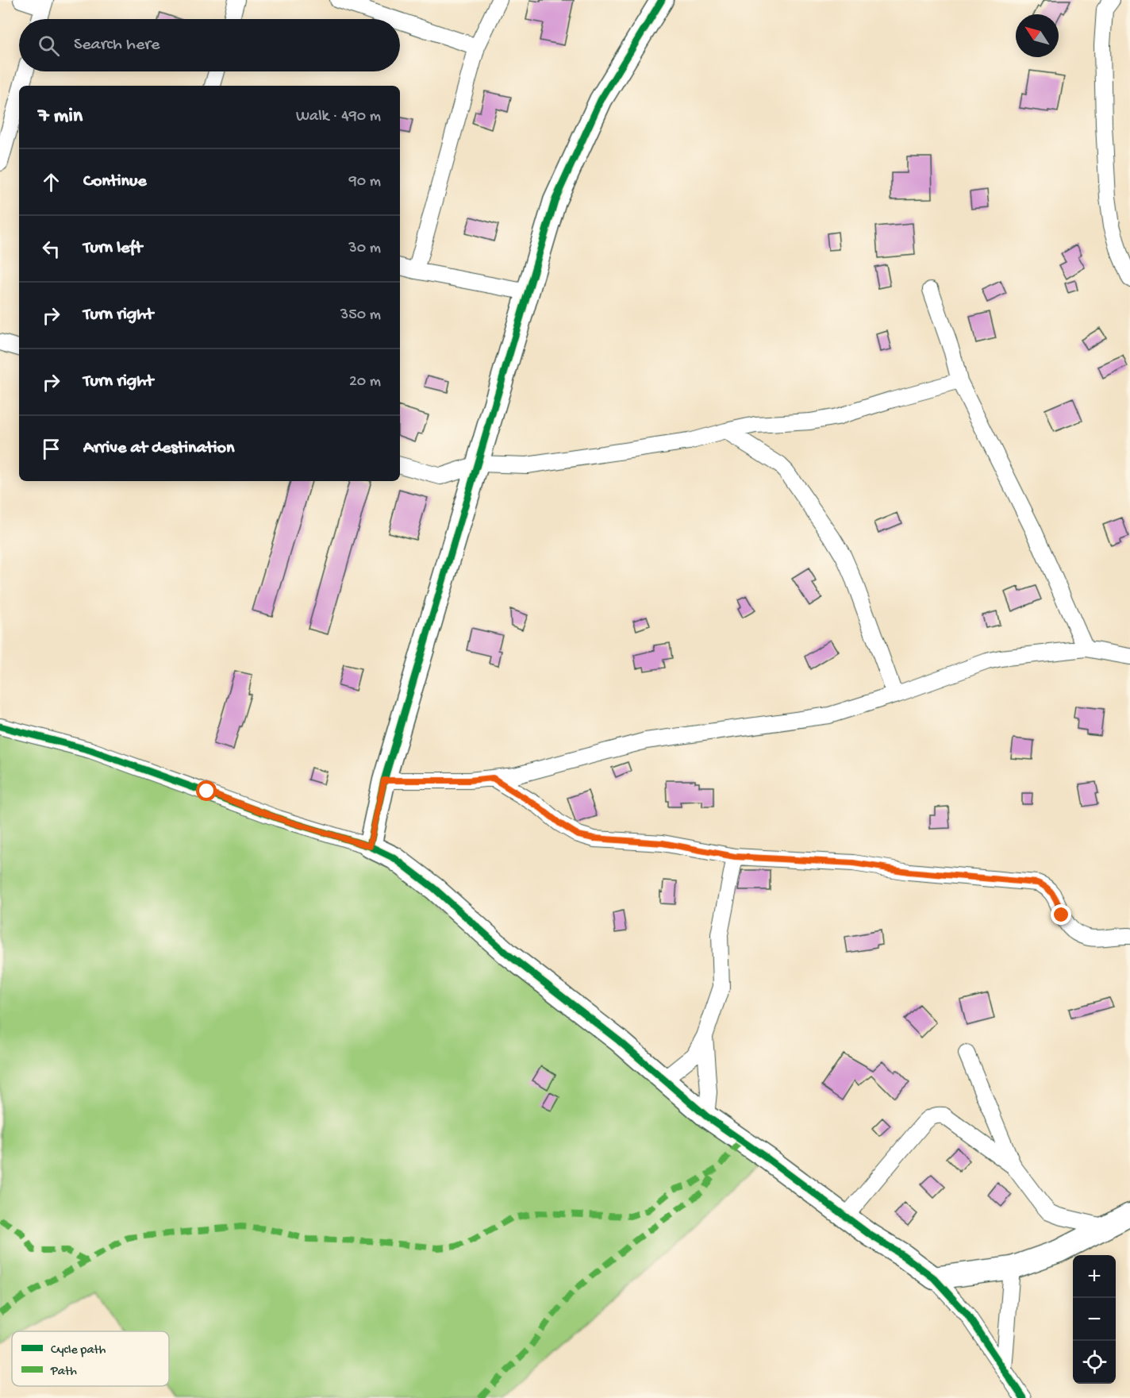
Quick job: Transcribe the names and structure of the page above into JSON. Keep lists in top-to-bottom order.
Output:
{
  "legend": ["Cycle path", "Path"],
  "north": "top left",
  "page": {
    "search": "Search here",
    "heading": ["7 min", "Walk · 490 m"],
    "list": [
      ["Continue", "90 m"],
      ["Turn left", "30 m"],
      ["Turn right", "350 m"],
      ["Turn right", "20 m"],
      "Arrive at destination"
    ],
    "map_buttons": ["+", "−"]
  }
}
